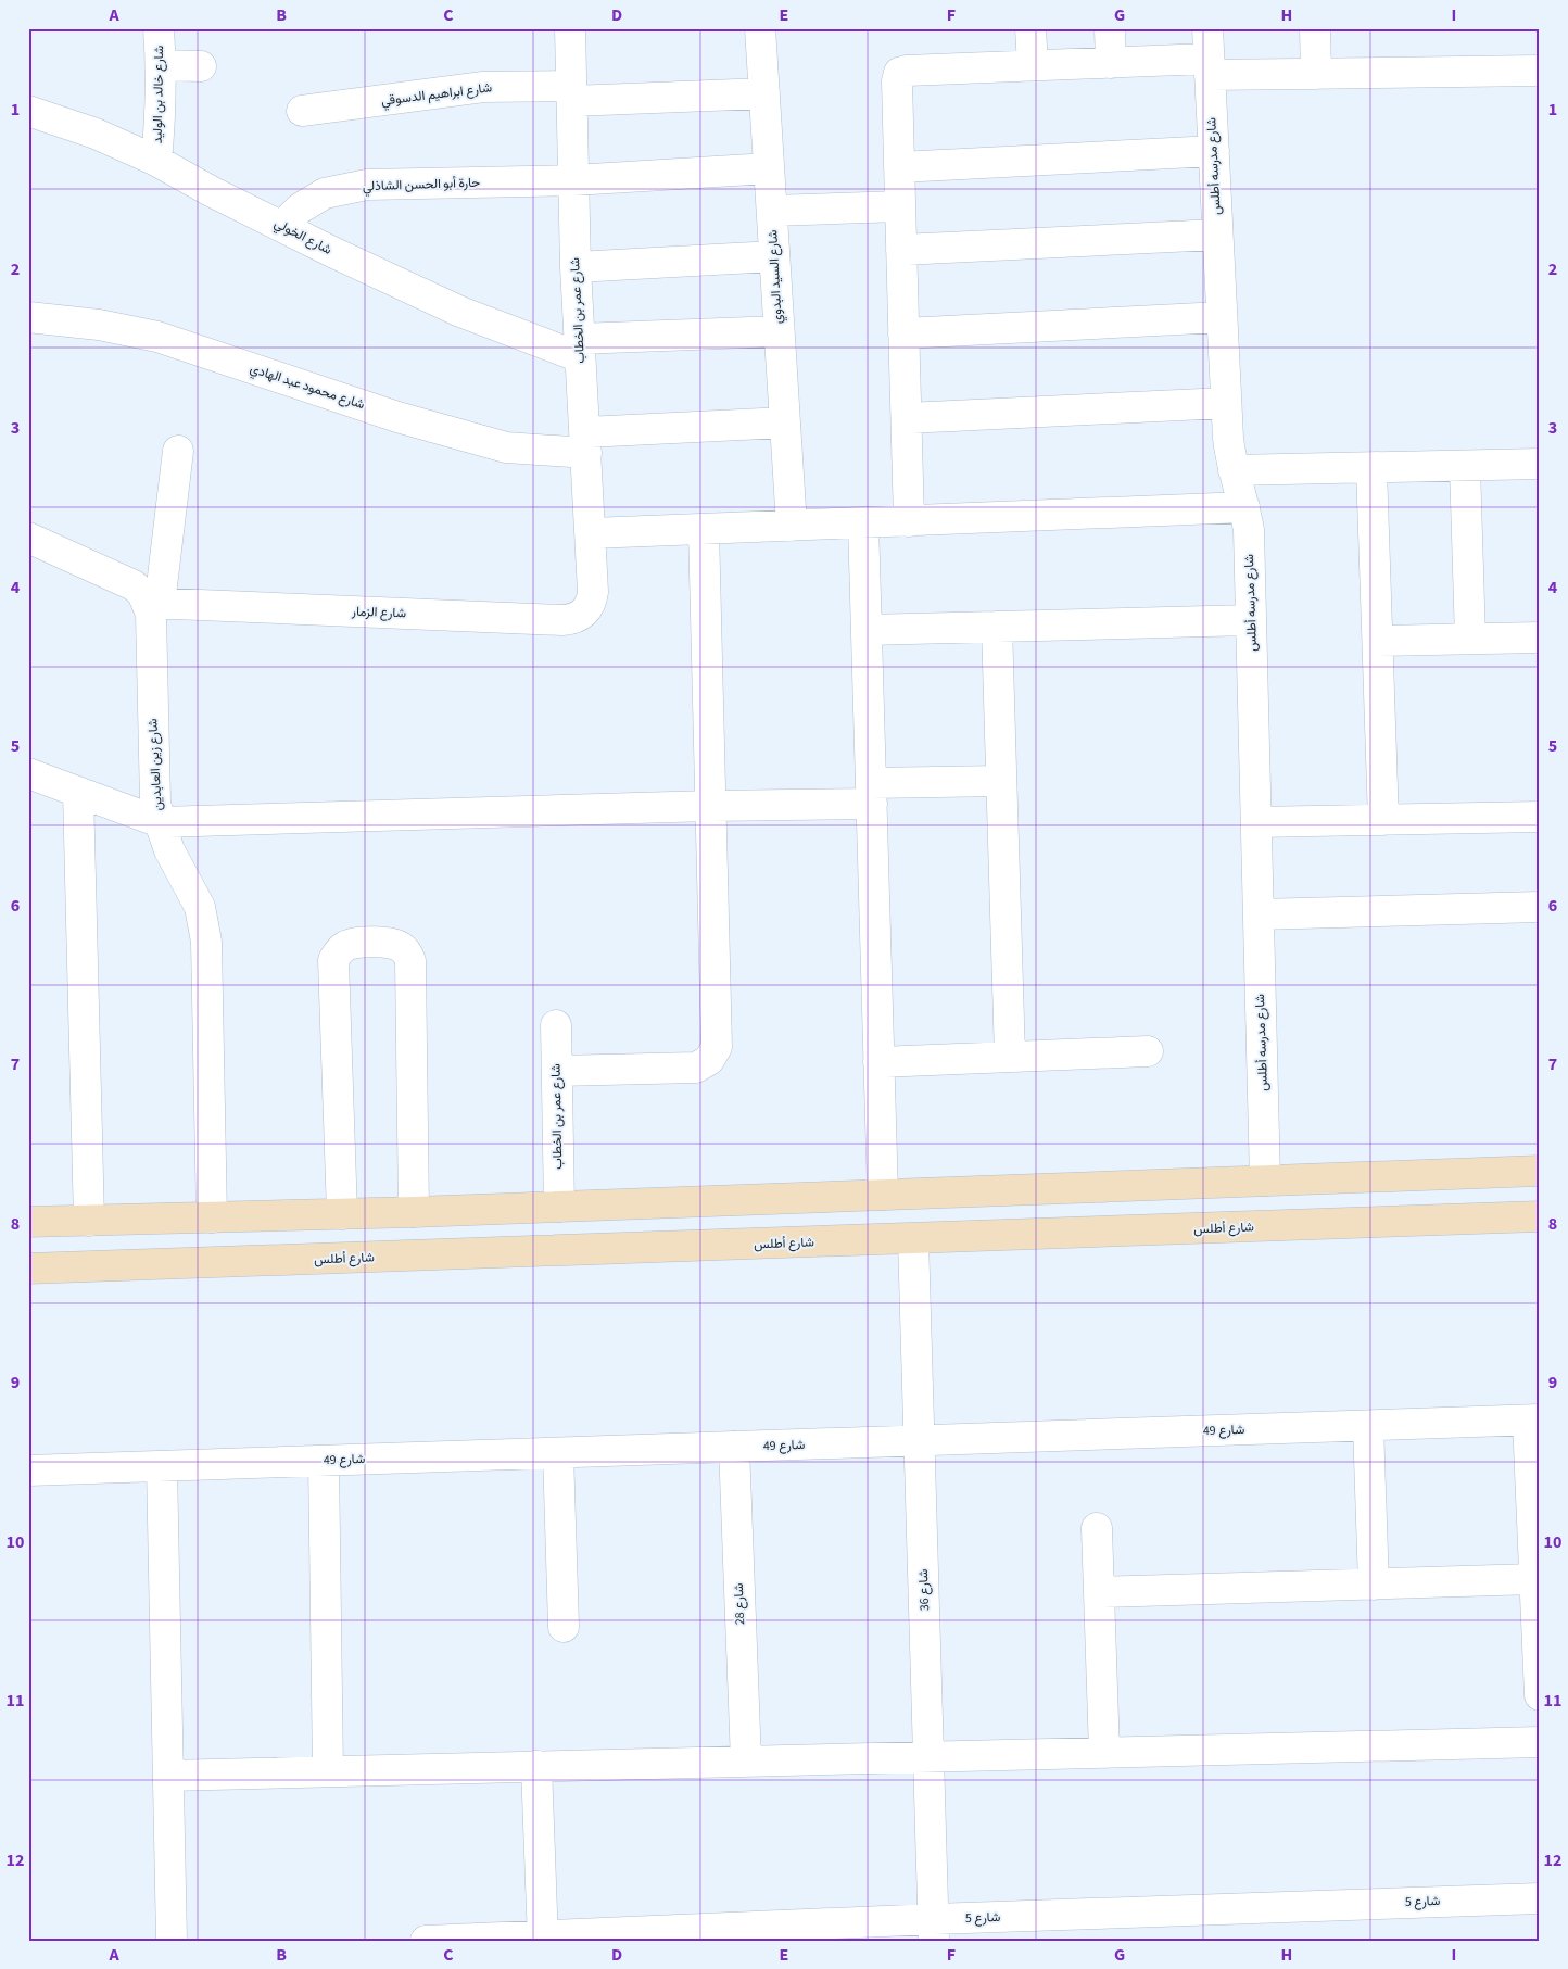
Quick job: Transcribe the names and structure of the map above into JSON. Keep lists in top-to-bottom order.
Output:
{
  "streets": {
    "street": [
      "شارع خالد بن الوليد",
      "شارع ابراهيم الدسوقي",
      "شارع مدرسه أطلس",
      "حارة أبو الحسن الشاذلي",
      "شارع الخولي",
      "شارع السيد البدوي",
      "شارع عمر بن الخطاب",
      "شارع محمود عبد الهادي",
      "شارع الزمار",
      "شارع زين العابدين",
      "شارع أطلس",
      "شارع 49",
      "شارع 36",
      "شارع 28",
      "شارع 5"
    ]
  },
  "crossings": [
    ["شارع خالد بن الوليد", "شارع الخولي"],
    ["شارع ابراهيم الدسوقي", "شارع السيد البدوي"],
    ["شارع ابراهيم الدسوقي", "شارع عمر بن الخطاب"],
    ["حارة أبو الحسن الشاذلي", "شارع الخولي"],
    ["حارة أبو الحسن الشاذلي", "شارع السيد البدوي"],
    ["حارة أبو الحسن الشاذلي", "شارع عمر بن الخطاب"],
    ["شارع الخولي", "شارع عمر بن الخطاب"],
    ["شارع السيد البدوي", "شارع محمود عبد الهادي"],
    ["شارع عمر بن الخطاب", "شارع محمود عبد الهادي"],
    ["شارع عمر بن الخطاب", "شارع الزمار"],
    ["شارع الزمار", "شارع زين العابدين"],
    ["شارع أطلس", "شارع 36"],
    ["شارع 49", "شارع 36"],
    ["شارع 49", "شارع 28"],
    ["شارع 36", "شارع 5"]
  ],
  "grid": {
    "columns": [
      "A",
      "B",
      "C",
      "D",
      "E",
      "F",
      "G",
      "H",
      "I"
    ],
    "rows": [
      "1",
      "2",
      "3",
      "4",
      "5",
      "6",
      "7",
      "8",
      "9",
      "10",
      "11",
      "12"
    ]
  }
}
